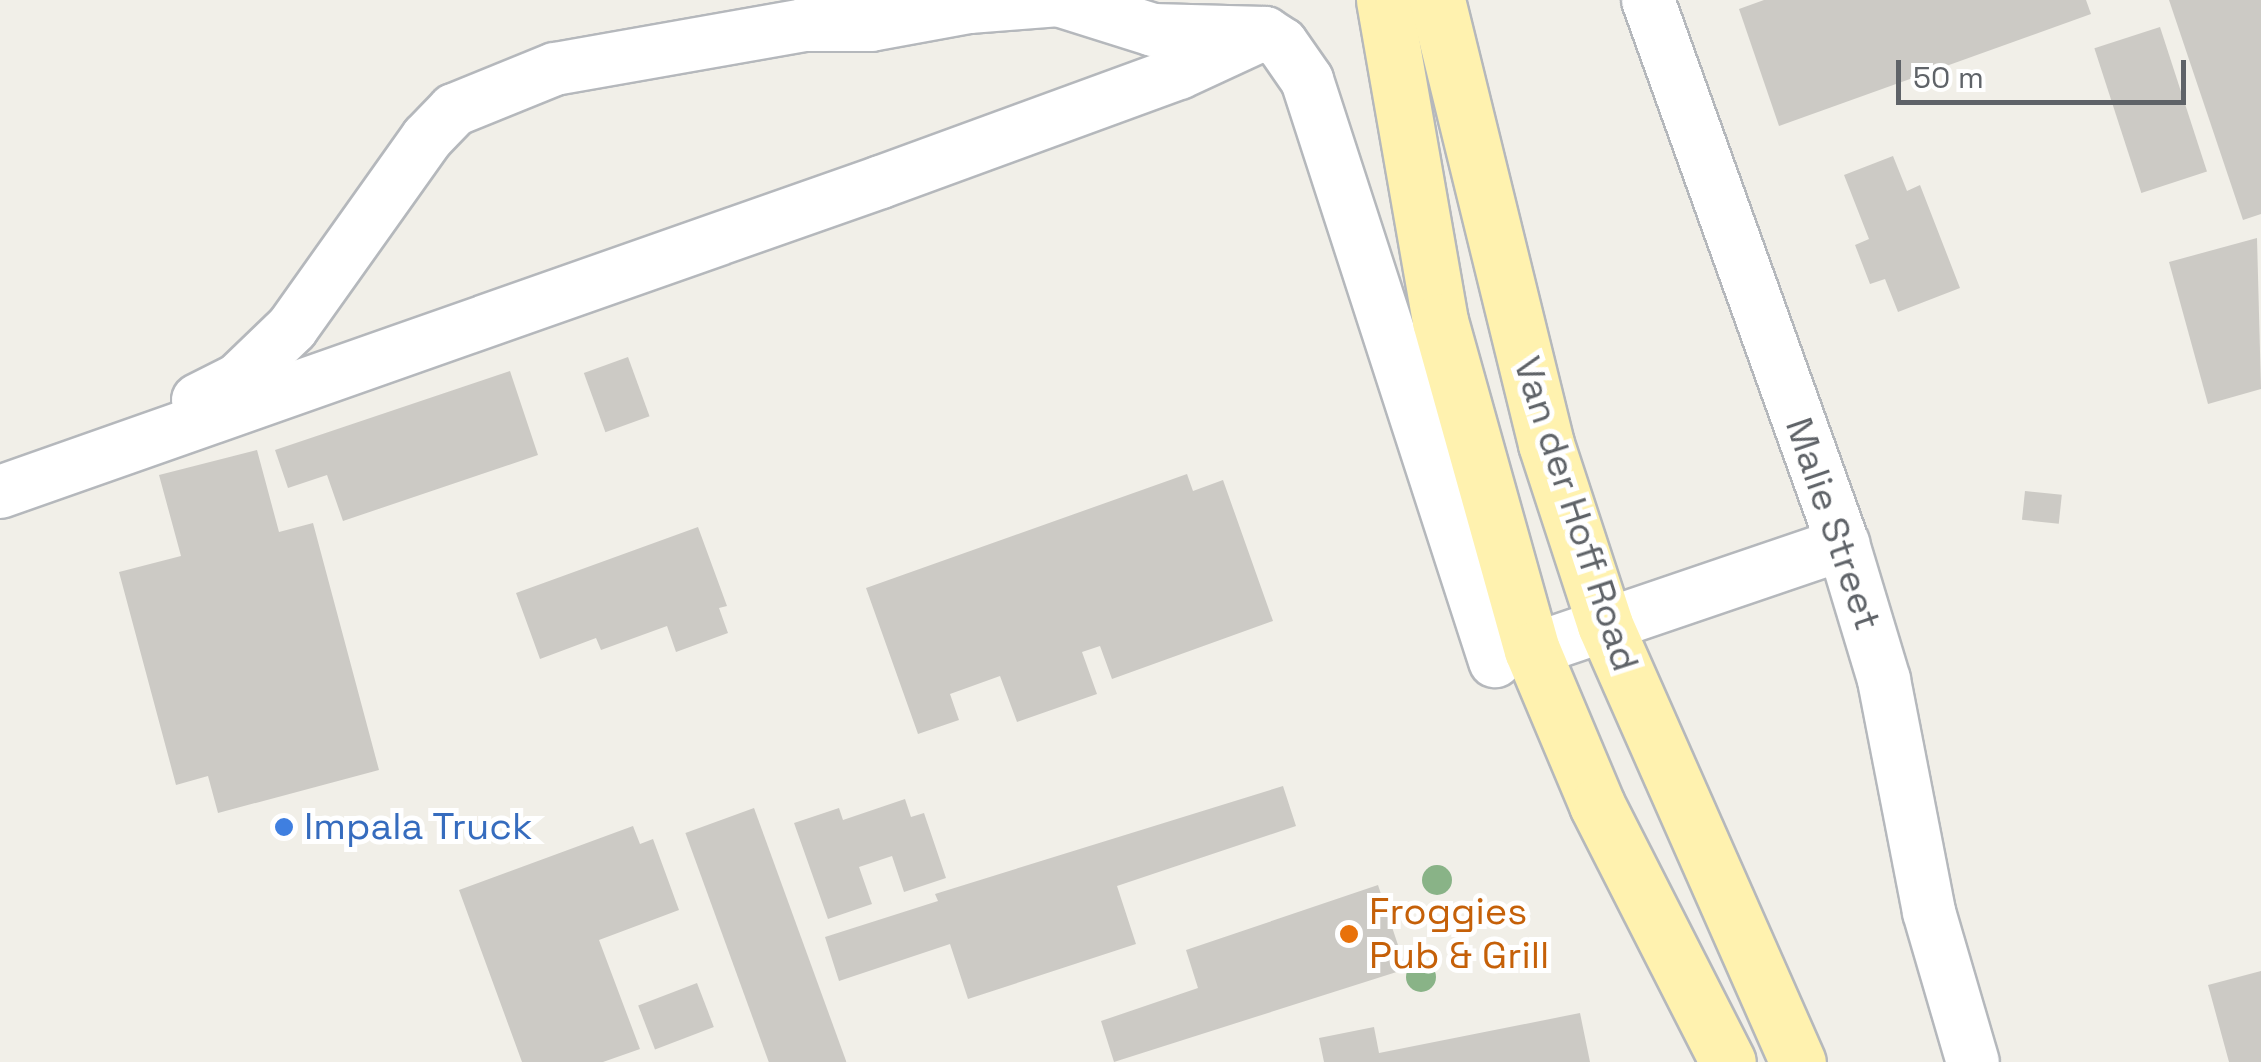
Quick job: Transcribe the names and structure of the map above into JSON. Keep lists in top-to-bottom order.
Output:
{
  "streets": {
    "main road": ["Van der Hoff Road"],
    "street": ["Malie Street"]
  },
  "places": ["Impala Truck", "Froggies Pub & Grill"],
  "scale_bar": "50 m"
}
